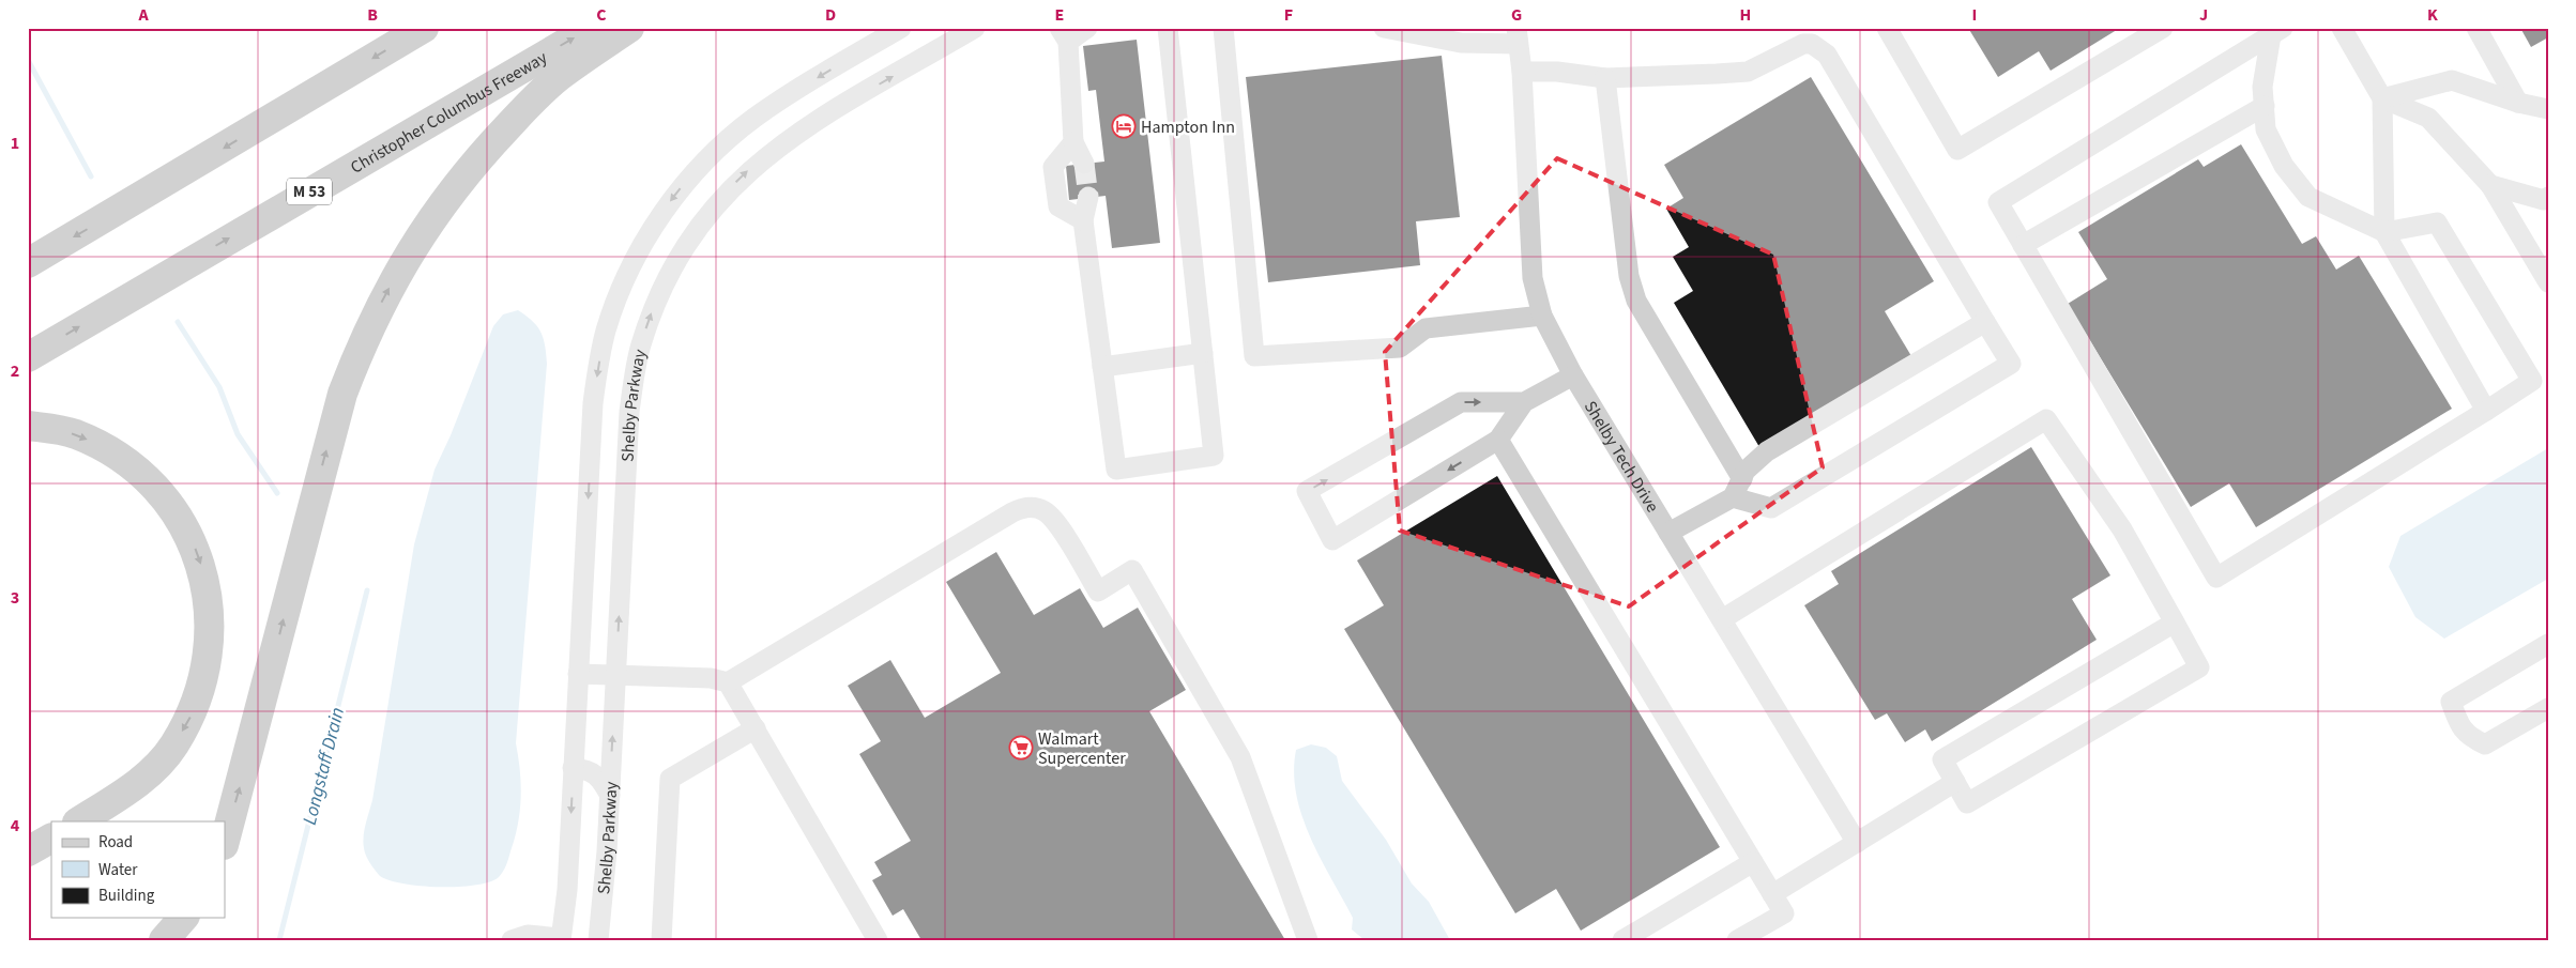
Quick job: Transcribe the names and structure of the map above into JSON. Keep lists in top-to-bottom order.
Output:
{
  "streets": {
    "highway": ["Christopher Columbus Freeway", "M 53"],
    "street": ["Shelby Parkway", "Shelby Tech Drive"]
  },
  "water": ["Longstaff Drain"],
  "places": {
    "hotel": ["Hampton Inn"],
    "supermarket": ["Walmart Supercenter"]
  },
  "legend": ["Road", "Water", "Building"],
  "grid": {
    "columns": [
      "A",
      "B",
      "C",
      "D",
      "E",
      "F",
      "G",
      "H",
      "I",
      "J",
      "K"
    ],
    "rows": [
      "1",
      "2",
      "3",
      "4"
    ]
  }
}
